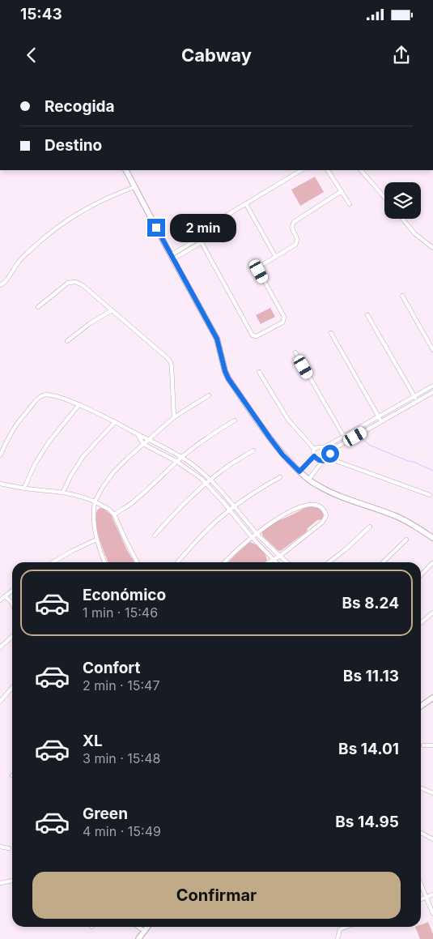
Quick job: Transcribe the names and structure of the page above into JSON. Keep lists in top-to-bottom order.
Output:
{
  "page": {
    "status": "15:43",
    "header": "Cabway",
    "banner": ["Recogida", "Destino"],
    "bubble": "2 min",
    "list": [
      {
        "name": "Económico",
        "note": "1 min · 15:46",
        "value": "Bs 8.24"
      },
      {
        "name": "Confort",
        "note": "2 min · 15:47",
        "value": "Bs 11.13"
      },
      {
        "name": "XL",
        "note": "3 min · 15:48",
        "value": "Bs 14.01"
      },
      {
        "name": "Green",
        "note": "4 min · 15:49",
        "value": "Bs 14.95"
      }
    ],
    "buttons": "Confirmar"
  }
}
